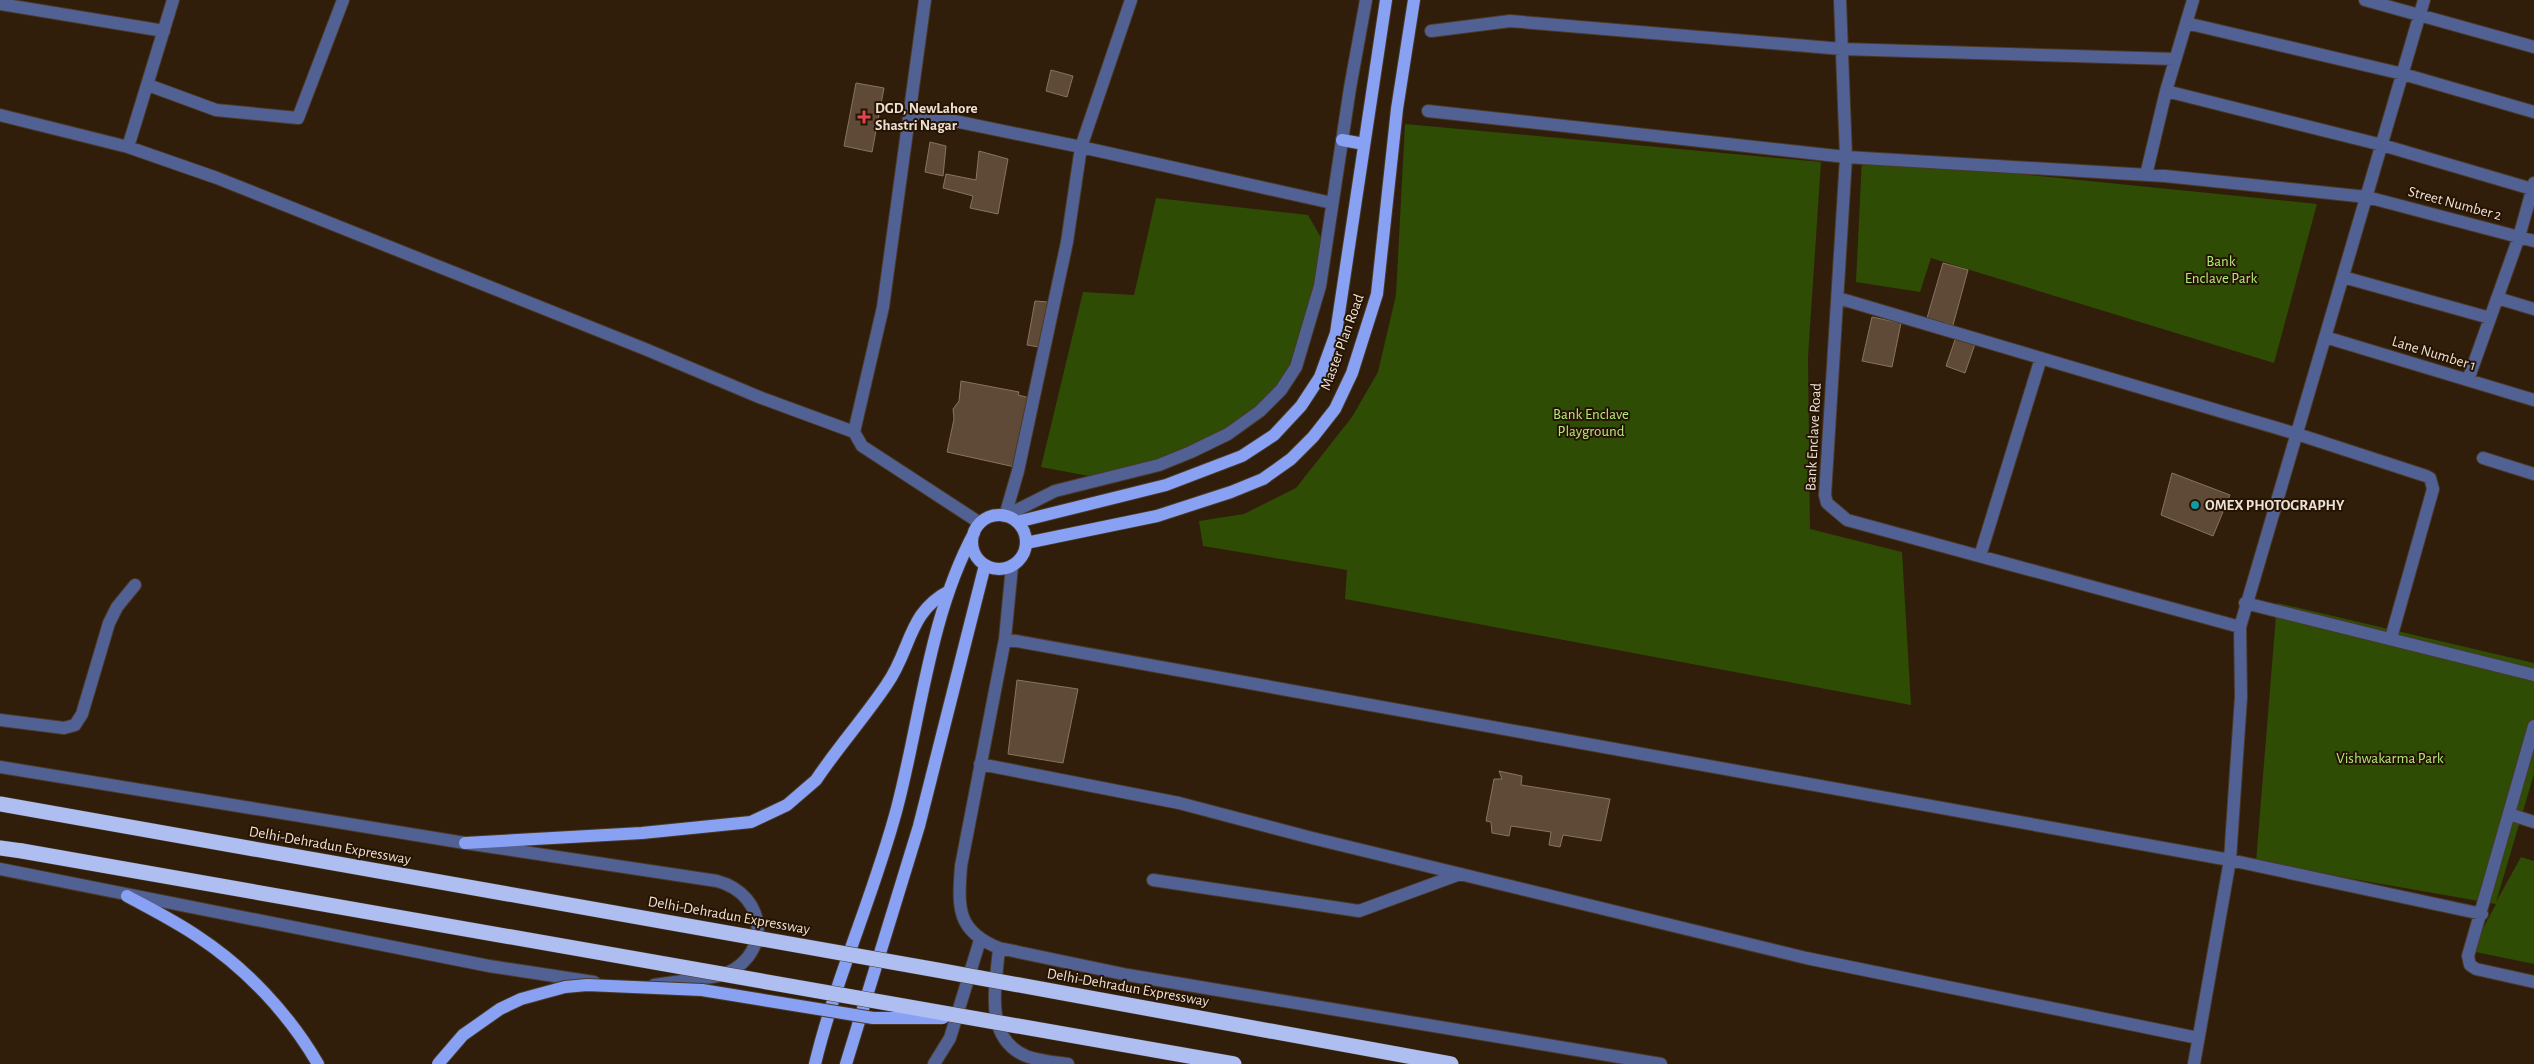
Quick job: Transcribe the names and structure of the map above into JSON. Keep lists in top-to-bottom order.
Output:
{
  "streets": {
    "highway": ["Delhi-Dehradun Expressway"],
    "main road": ["Master Plan Road"],
    "street": ["Street Number 2", "Lane Number 1", "Bank Enclave Road"]
  },
  "crossings": [
    ["Street Number 2", "Bank Enclave Road"]
  ],
  "parks": ["Bank Enclave Park", "Bank Enclave Playground", "Vishwakarma Park"],
  "places": {
    "health": ["DGD, NewLahore Shastri Nagar"],
    "other": ["OMEX PHOTOGRAPHY"]
  }
}
